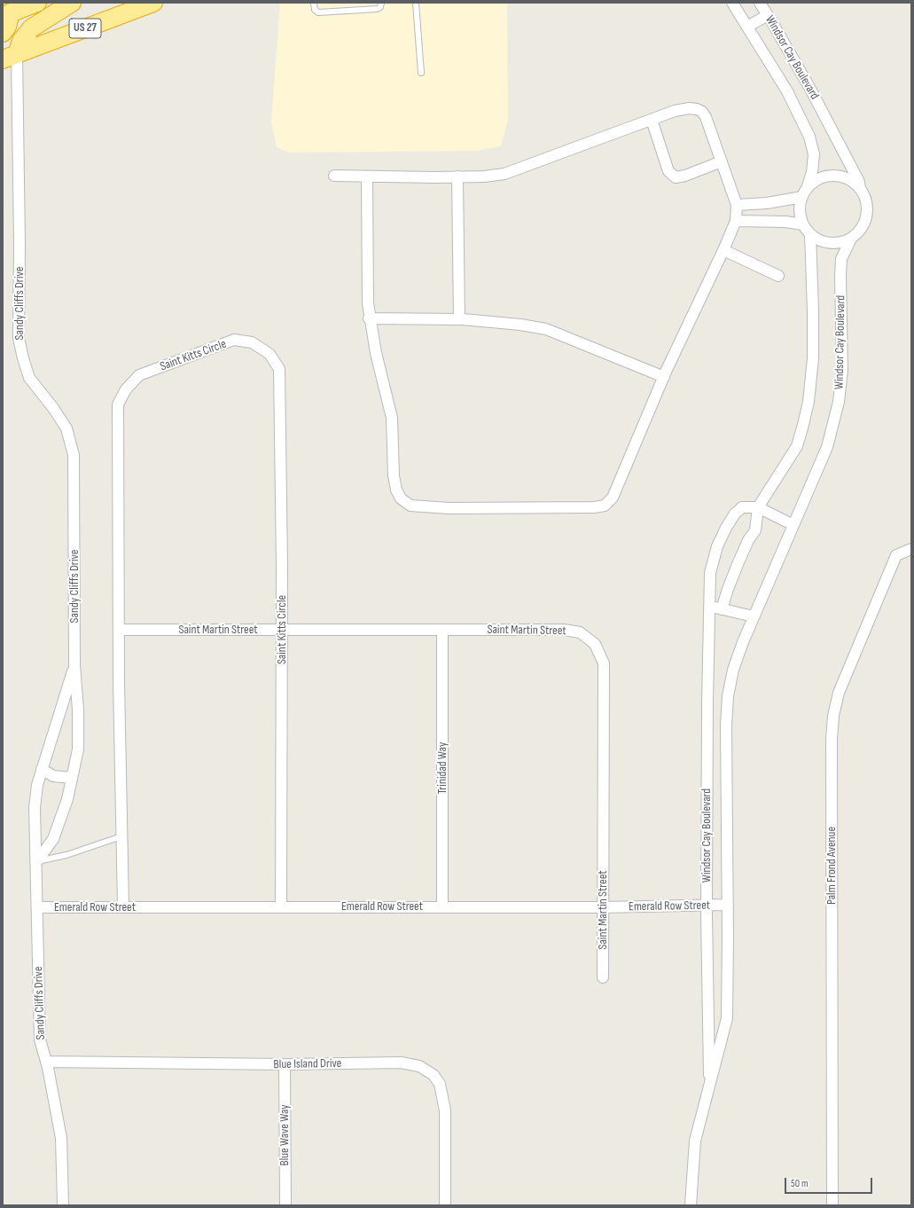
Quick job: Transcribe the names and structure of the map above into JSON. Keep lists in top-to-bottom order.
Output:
{
  "streets": {
    "highway": ["US 27"],
    "street": [
      "Windsor Cay Boulevard",
      "Sandy Cliffs Drive",
      "Saint Kitts Circle",
      "Saint Martin Street",
      "Trinidad Way",
      "Palm Frond Avenue",
      "Emerald Row Street",
      "Blue Island Drive",
      "Blue Wave Way"
    ]
  },
  "crossings": [
    ["US 27", "Sandy Cliffs Drive"],
    ["Windsor Cay Boulevard", "Emerald Row Street"],
    ["Sandy Cliffs Drive", "Emerald Row Street"],
    ["Sandy Cliffs Drive", "Blue Island Drive"],
    ["Saint Kitts Circle", "Saint Martin Street"],
    ["Saint Kitts Circle", "Emerald Row Street"],
    ["Saint Martin Street", "Trinidad Way"],
    ["Saint Martin Street", "Emerald Row Street"],
    ["Trinidad Way", "Emerald Row Street"],
    ["Blue Island Drive", "Blue Wave Way"]
  ],
  "scale_bar": "50 m"
}
